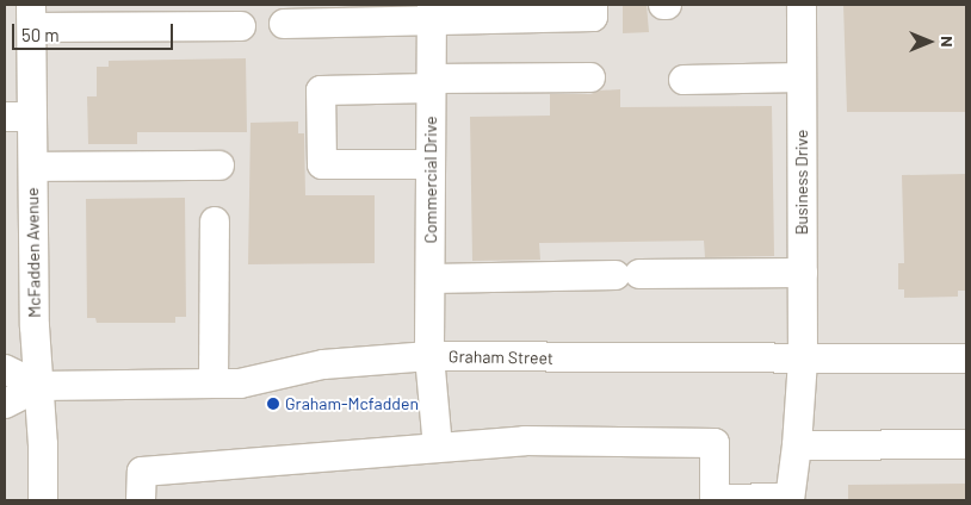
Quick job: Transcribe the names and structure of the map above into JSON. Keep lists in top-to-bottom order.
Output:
{
  "streets": {
    "street": [
      "Commercial Drive",
      "Business Drive",
      "McFadden Avenue",
      "Graham Street"
    ]
  },
  "crossings": [
    ["Commercial Drive", "Graham Street"],
    ["Business Drive", "Graham Street"],
    ["McFadden Avenue", "Graham Street"]
  ],
  "places": ["Graham-Mcfadden"],
  "scale_bar": "50 m",
  "north": "right"
}
